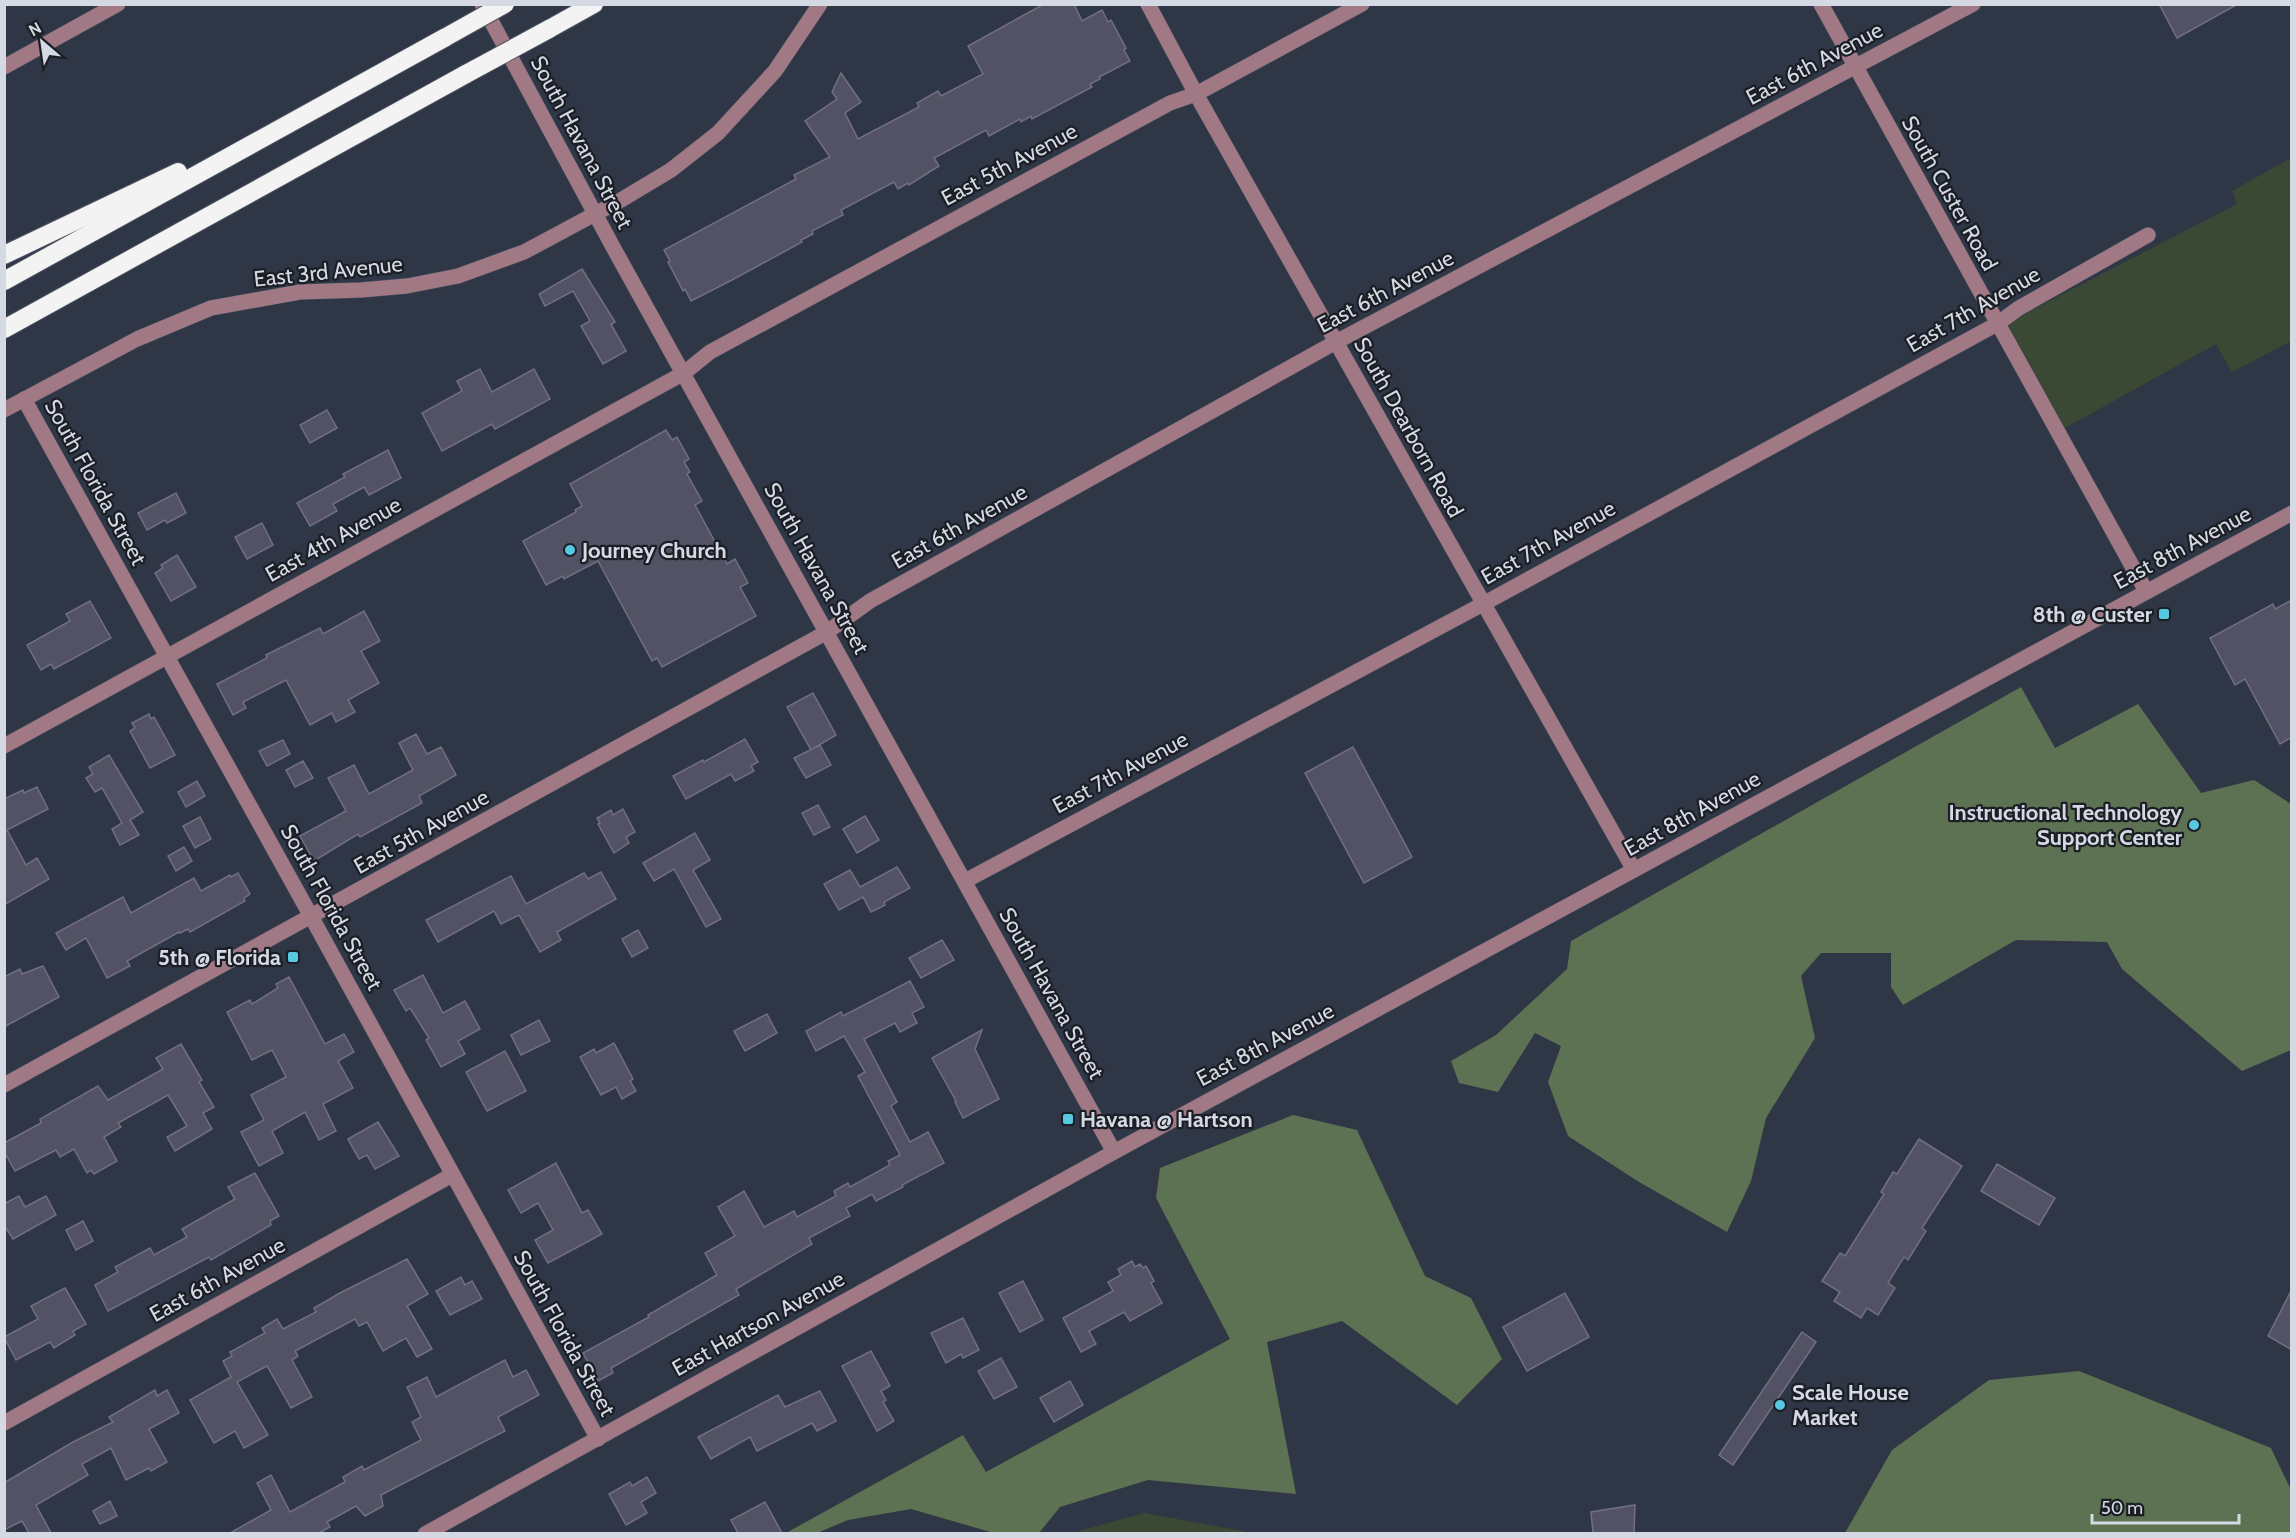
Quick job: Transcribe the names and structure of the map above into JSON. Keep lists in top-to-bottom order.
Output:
{
  "streets": {
    "street": [
      "East 6th Avenue",
      "South Havana Street",
      "East 5th Avenue",
      "South Custer Road",
      "East 3rd Avenue",
      "East 7th Avenue",
      "South Dearborn Road",
      "South Florida Street",
      "East 4th Avenue",
      "East 8th Avenue",
      "East Hartson Avenue"
    ]
  },
  "crossings": [
    ["East 6th Avenue", "South Havana Street"],
    ["East 6th Avenue", "East 5th Avenue"],
    ["East 6th Avenue", "South Custer Road"],
    ["East 6th Avenue", "South Dearborn Road"],
    ["East 6th Avenue", "South Florida Street"],
    ["South Havana Street", "East 5th Avenue"],
    ["South Havana Street", "East 3rd Avenue"],
    ["South Havana Street", "East 7th Avenue"],
    ["South Havana Street", "East 4th Avenue"],
    ["South Havana Street", "East 8th Avenue"],
    ["South Havana Street", "East Hartson Avenue"],
    ["East 5th Avenue", "South Dearborn Road"],
    ["East 5th Avenue", "South Florida Street"],
    ["East 5th Avenue", "East 4th Avenue"],
    ["South Custer Road", "East 7th Avenue"],
    ["South Custer Road", "East 8th Avenue"],
    ["East 3rd Avenue", "South Florida Street"],
    ["East 7th Avenue", "South Dearborn Road"],
    ["South Dearborn Road", "East 8th Avenue"],
    ["South Florida Street", "East 4th Avenue"],
    ["South Florida Street", "East Hartson Avenue"],
    ["East 8th Avenue", "East Hartson Avenue"]
  ],
  "places": {
    "other": ["Journey Church", "Instructional Technology Support Center", "Scale House Market"],
    "transit": ["8th @ Custer", "5th @ Florida", "Havana @ Hartson"]
  },
  "scale_bar": "50 m",
  "north": "top left"
}
